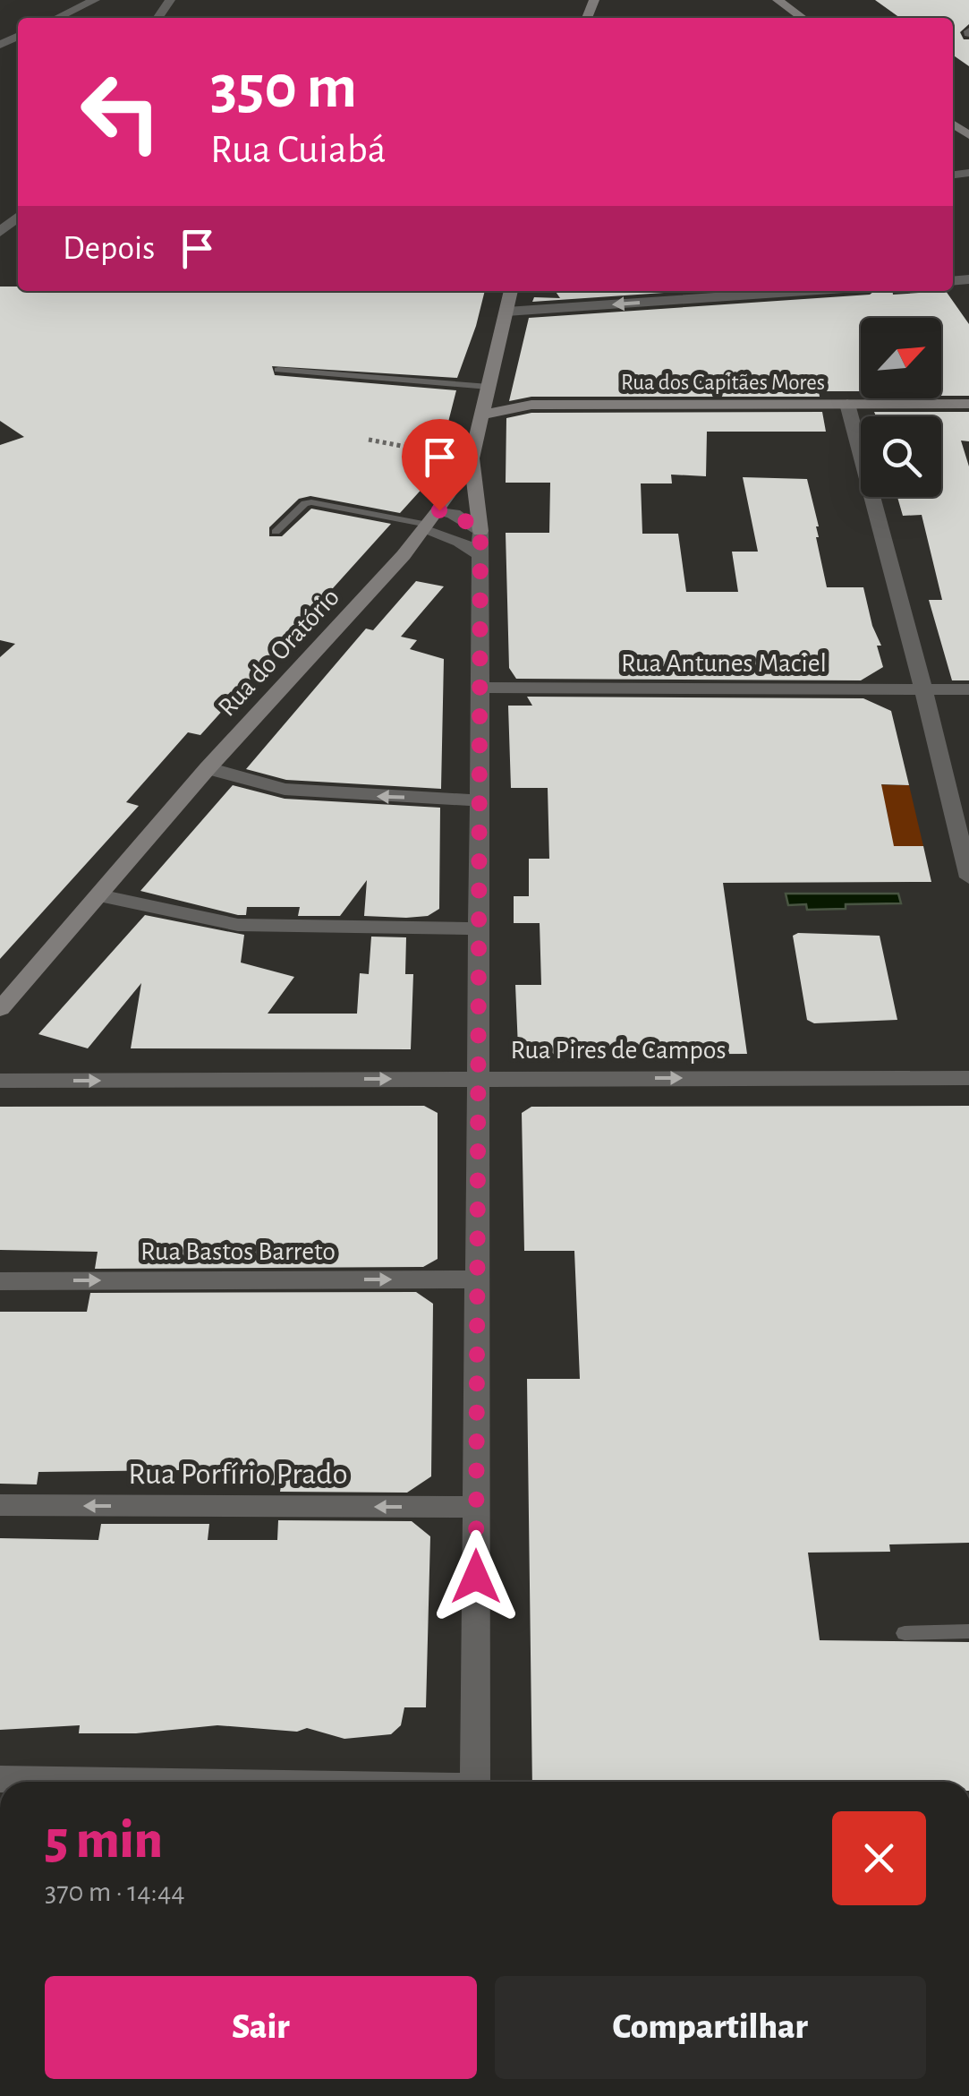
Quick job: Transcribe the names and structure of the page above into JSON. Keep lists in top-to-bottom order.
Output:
{
  "streets": {
    "street": [
      "Rua dos Capitães Mores",
      "Rua do Oratório",
      "Rua Antunes Maciel",
      "Rua Pires de Campos",
      "Rua Bastos Barreto",
      "Rua Porfírio Prado"
    ]
  },
  "crossings": [
    ["Rua dos Capitães Mores", "Rua do Oratório"]
  ],
  "one_way": ["Rua Bastos Barreto", "Rua Porfírio Prado"],
  "north": "top right",
  "page": {
    "turn": ["350 m", "Rua Cuiabá"],
    "then": "Depois",
    "heading": ["5 min", "370 m · 14:44"],
    "buttons": ["Sair", "Compartilhar"]
  }
}
